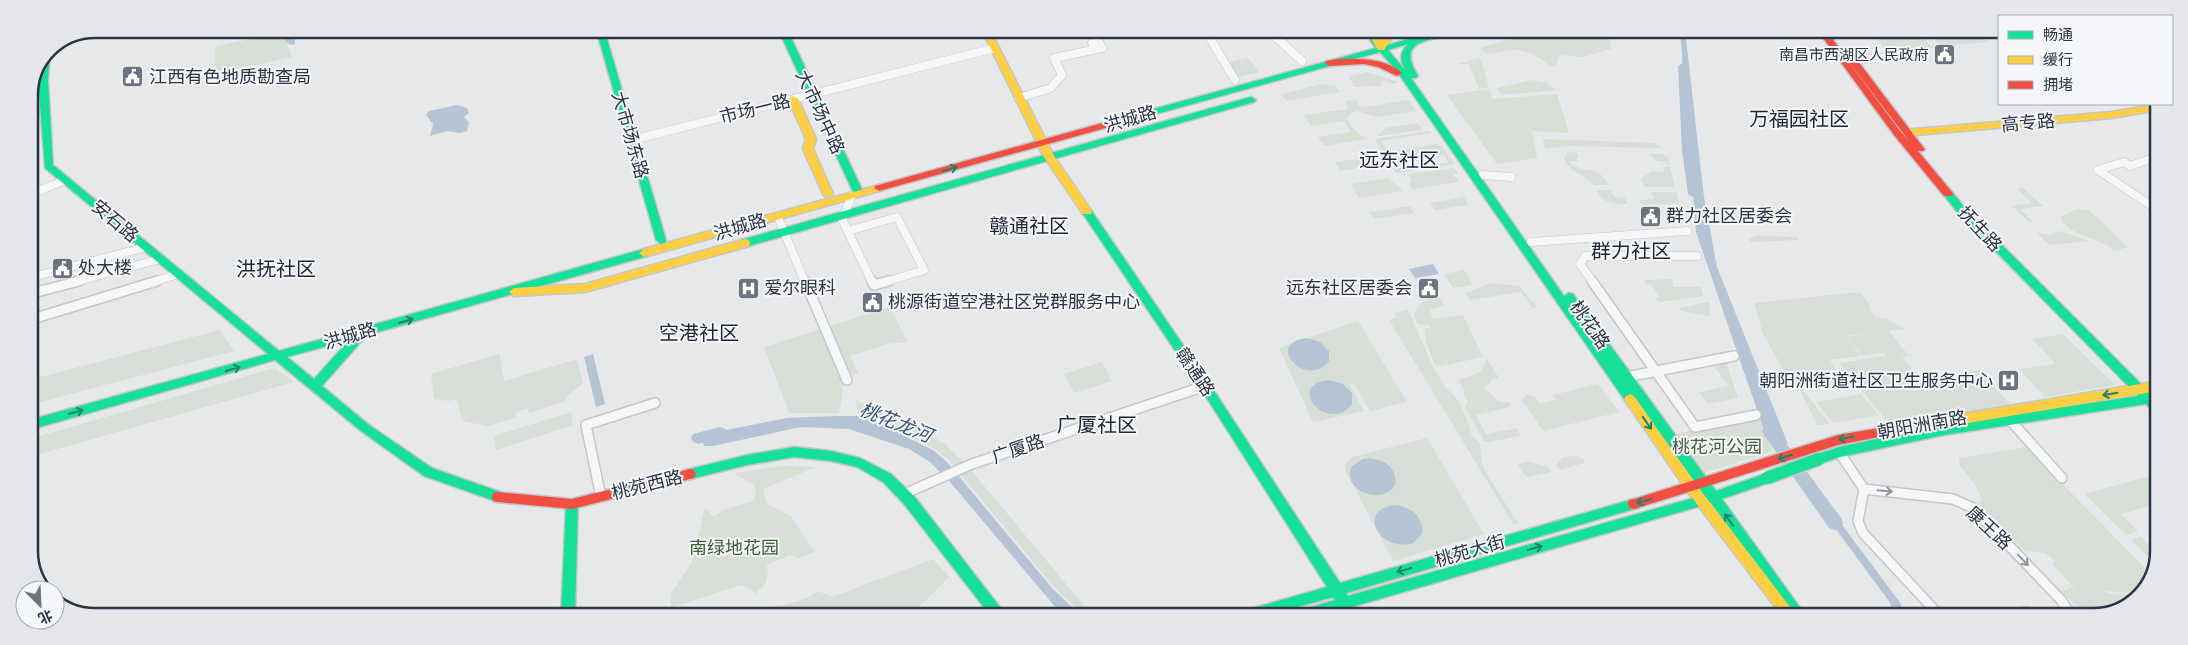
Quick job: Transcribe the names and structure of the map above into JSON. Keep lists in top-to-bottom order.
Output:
{
  "streets": {
    "main road": [
      "大市场中路",
      "洪城路",
      "高专路",
      "大市场东路",
      "安石路",
      "抚生路",
      "桃花路",
      "赣通路",
      "朝阳洲南路",
      "桃苑西路",
      "桃苑大街"
    ],
    "street": ["市场一路", "广厦路", "康王路"]
  },
  "crossings": [
    ["市场一路", "大市场中路"],
    ["市场一路", "大市场东路"],
    ["市场一路", "赣通路"],
    ["大市场中路", "洪城路"],
    ["洪城路", "大市场东路"],
    ["洪城路", "安石路"],
    ["洪城路", "桃花路"],
    ["洪城路", "赣通路"],
    ["洪城路", "桃苑西路"],
    ["高专路", "抚生路"],
    ["安石路", "桃苑西路"],
    ["抚生路", "朝阳洲南路"],
    ["桃花路", "朝阳洲南路"],
    ["桃花路", "桃苑大街"],
    ["赣通路", "广厦路"],
    ["赣通路", "桃苑大街"],
    ["朝阳洲南路", "桃苑大街"],
    ["广厦路", "桃苑西路"]
  ],
  "one_way": ["康王路"],
  "districts": [
    "万福园社区",
    "远东社区",
    "赣通社区",
    "群力社区",
    "洪抚社区",
    "空港社区",
    "广厦社区"
  ],
  "water": ["桃花龙河"],
  "parks": ["桃花河公园", "南绿地花园"],
  "places": {
    "public building": [
      "南昌市西湖区人民政府",
      "江西有色地质勘查局",
      "群力社区居委会",
      "处大楼",
      "远东社区居委会",
      "桃源街道空港社区党群服务中心"
    ],
    "hospital": ["爱尔眼科", "朝阳洲街道社区卫生服务中心"]
  },
  "legend": ["畅通", "缓行", "拥堵"],
  "north": "bottom right"
}
